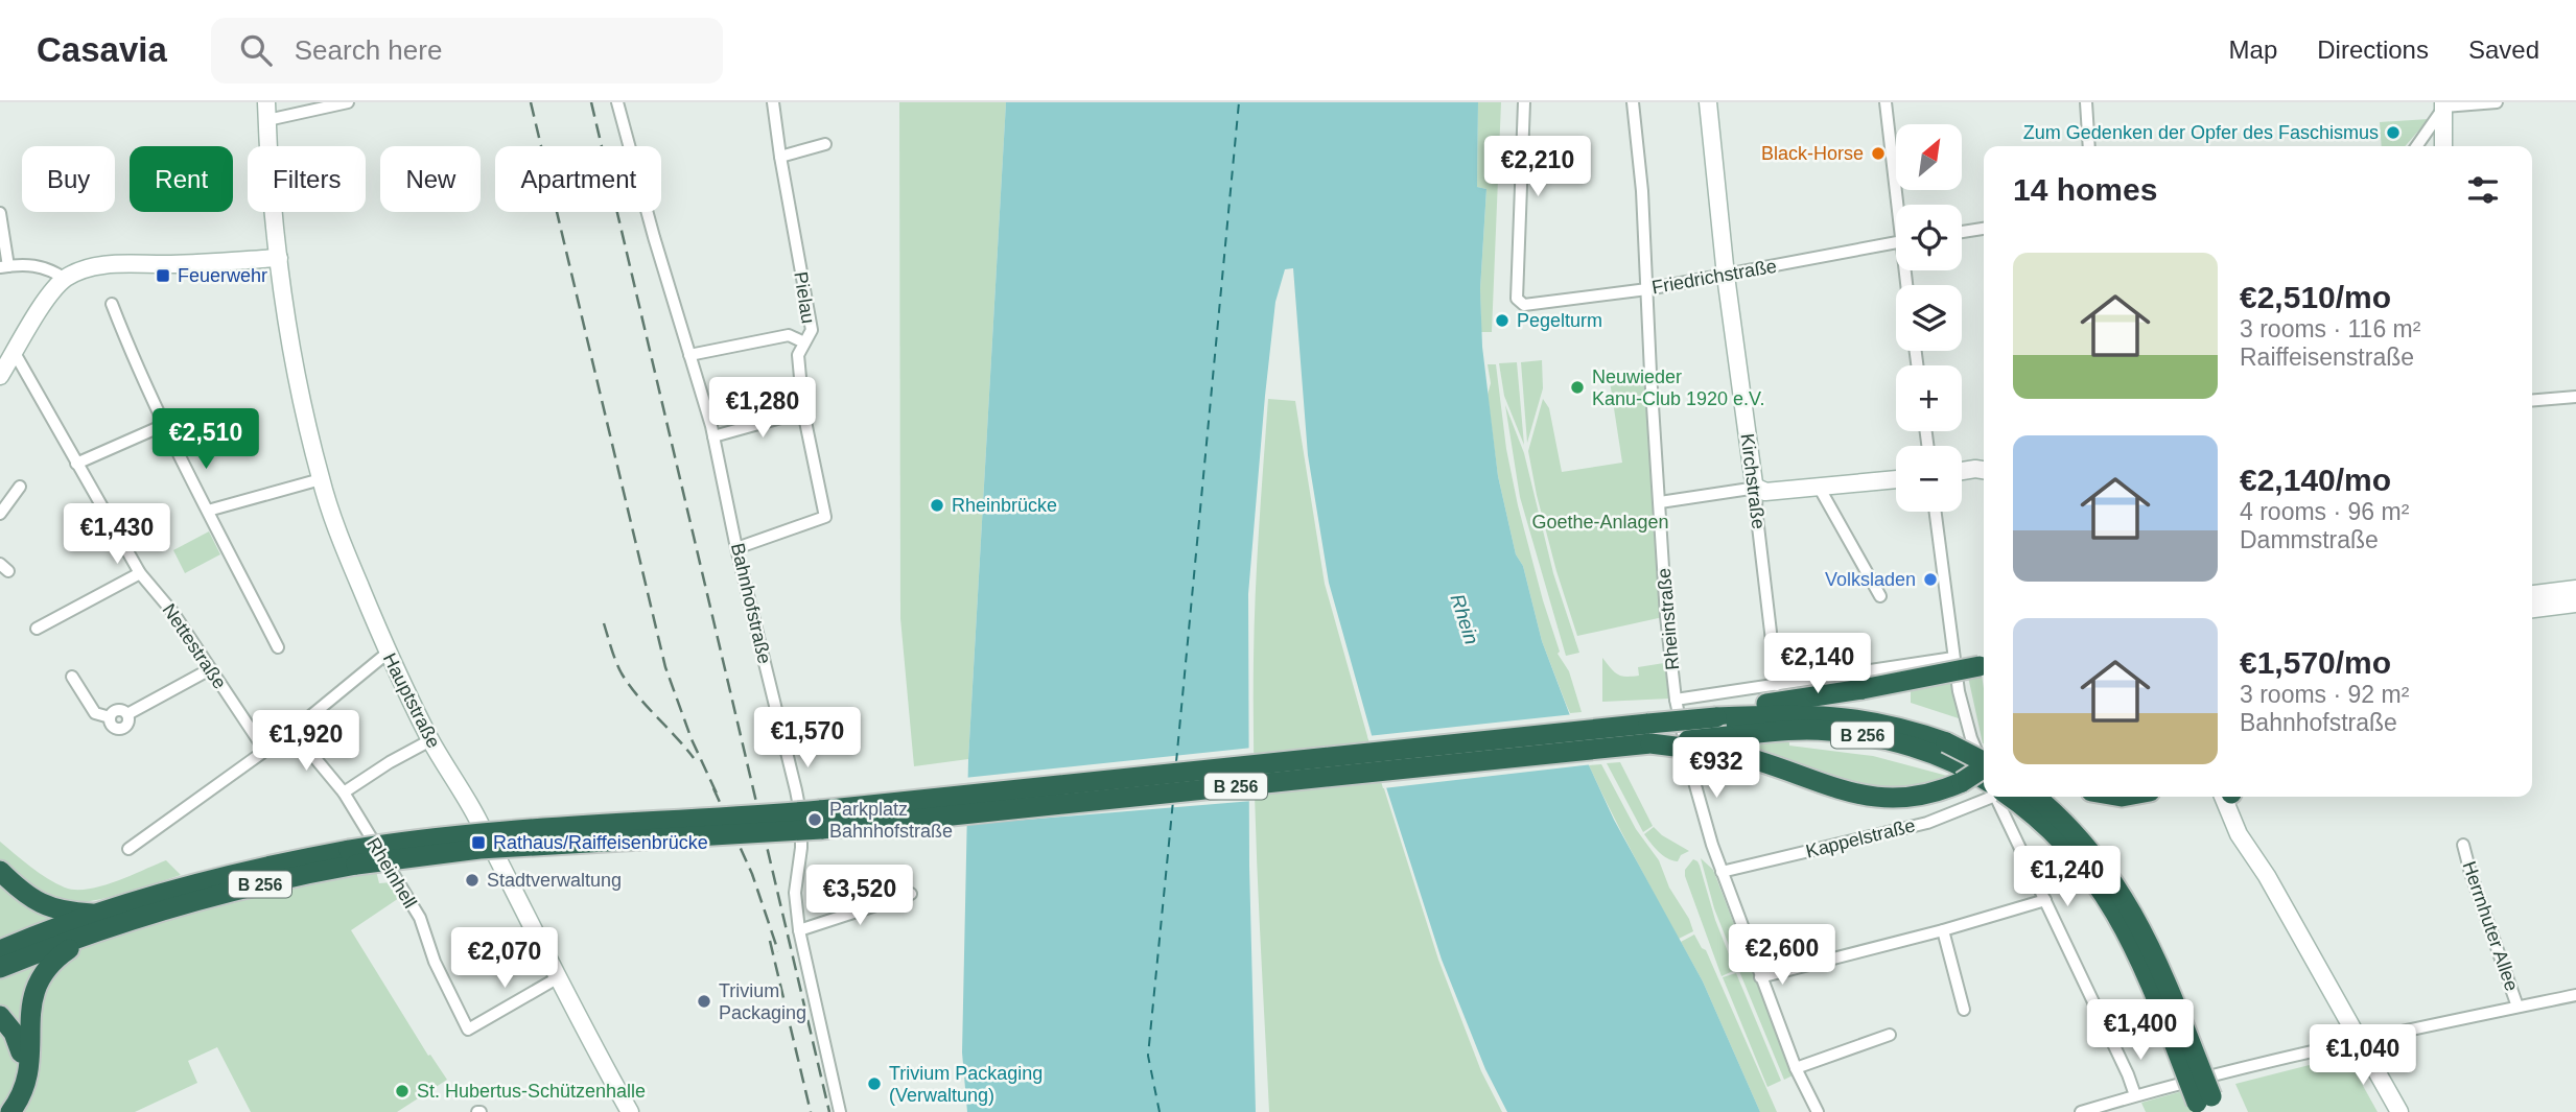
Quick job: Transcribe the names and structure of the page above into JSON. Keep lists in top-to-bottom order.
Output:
{
  "streets": {
    "highway": ["B 256"],
    "street": [
      "Friedrichstraße",
      "Pielau",
      "Kirchstraße",
      "Bahnhofstraße",
      "Rheinstraße",
      "Nettestraße",
      "Hauptstraße",
      "Kappelstraße",
      "Rheinhell",
      "Herrnhuter Allee"
    ]
  },
  "crossings": [
    ["Friedrichstraße", "Kirchstraße"],
    ["Friedrichstraße", "Rheinstraße"],
    ["Pielau", "Bahnhofstraße"],
    ["Rheinstraße", "Kappelstraße"],
    ["Hauptstraße", "Rheinhell"]
  ],
  "water": ["Rhein"],
  "parks": ["Goethe-Anlagen"],
  "places": {
    "other": [
      "Zum Gedenken der Opfer des Faschismus",
      "Black-Horse",
      "Pegelturm",
      "Neuwieder Kanu-Club 1920 e.V.",
      "Rheinbrücke",
      "Volksladen",
      "Parkplatz Bahnhofstraße",
      "Stadtverwaltung",
      "Trivium Packaging",
      "Trivium Packaging (Verwaltung)",
      "St. Hubertus-Schützenhalle"
    ],
    "transit": ["Feuerwehr", "Rathaus/Raiffeisenbrücke"]
  },
  "north": "top right",
  "page": {
    "header": "Casavia",
    "search": "Search here",
    "nav": ["Map", "Directions", "Saved"],
    "map_buttons": ["+", "−"],
    "price": [
      "€2,210",
      "€1,280",
      "€2,510",
      "€1,430",
      "€2,140",
      "€1,570",
      "€1,920",
      "€932",
      "€1,240",
      "€3,520",
      "€2,600",
      "€2,070",
      "€1,400",
      "€1,040"
    ],
    "chip": [
      "Buy",
      "Rent",
      "Filters",
      "New",
      "Apartment"
    ],
    "heading": "14 homes",
    "list": [
      {
        "name": "€2,510/mo",
        "note": "3 rooms · 116 m² · Raiffeisenstraße"
      },
      {
        "name": "€2,140/mo",
        "note": "4 rooms · 96 m² · Dammstraße"
      },
      {
        "name": "€1,570/mo",
        "note": "3 rooms · 92 m² · Bahnhofstraße"
      }
    ]
  }
}
